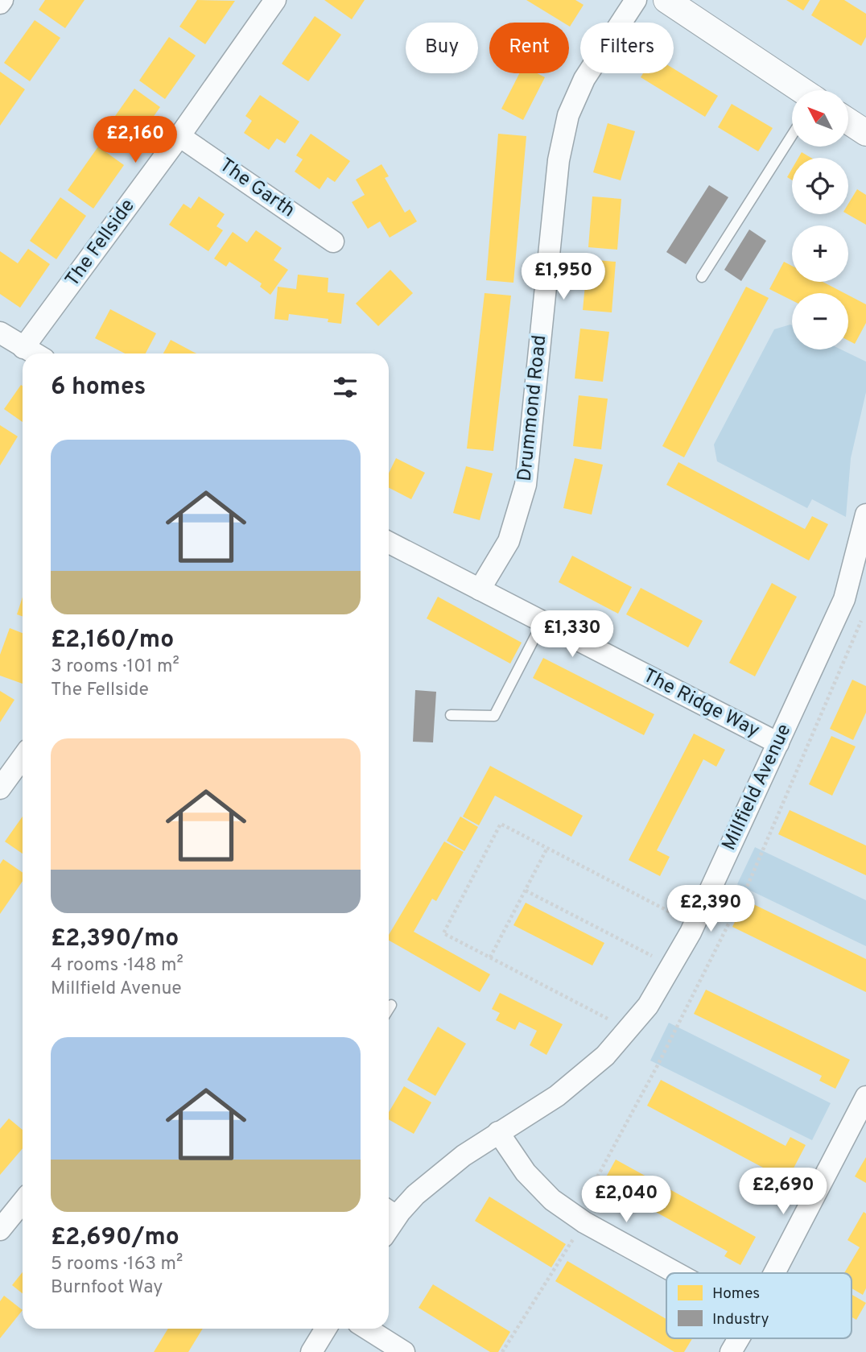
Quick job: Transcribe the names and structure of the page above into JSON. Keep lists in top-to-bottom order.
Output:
{
  "streets": {
    "street": [
      "The Garth",
      "The Fellside",
      "Drummond Road",
      "The Ridge Way",
      "Millfield Avenue"
    ]
  },
  "crossings": [
    ["The Garth", "The Fellside"],
    ["Drummond Road", "The Ridge Way"],
    ["The Ridge Way", "Millfield Avenue"]
  ],
  "legend": ["Homes", "Industry"],
  "north": "top left",
  "page": {
    "chip": ["Buy", "Rent", "Filters"],
    "map_buttons": ["+", "−"],
    "price": [
      "£2,160",
      "£1,950",
      "£1,330",
      "£2,390",
      "£2,690",
      "£2,040"
    ],
    "heading": "6 homes",
    "list": [
      {
        "name": "£2,160/mo",
        "note": "3 rooms · 101 m² · The Fellside"
      },
      {
        "name": "£2,390/mo",
        "note": "4 rooms · 148 m² · Millfield Avenue"
      },
      {
        "name": "£2,690/mo",
        "note": "5 rooms · 163 m² · Burnfoot Way"
      }
    ]
  }
}
